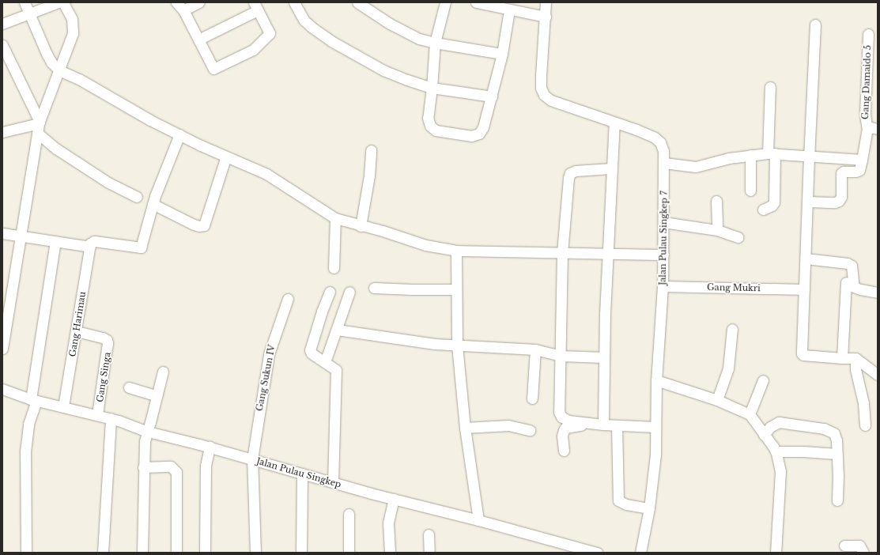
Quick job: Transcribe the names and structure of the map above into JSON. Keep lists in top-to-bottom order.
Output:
{
  "streets": {
    "street": [
      "Gang Damaido 5",
      "Jalan Pulau Singkep 7",
      "Gang Mukri",
      "Gang Harimau",
      "Gang Singa",
      "Gang Sukun IV",
      "Jalan Pulau Singkep"
    ]
  },
  "crossings": [
    ["Jalan Pulau Singkep 7", "Gang Mukri"],
    ["Gang Harimau", "Gang Singa"],
    ["Gang Harimau", "Jalan Pulau Singkep"],
    ["Gang Singa", "Jalan Pulau Singkep"],
    ["Gang Sukun IV", "Jalan Pulau Singkep"]
  ]
}
